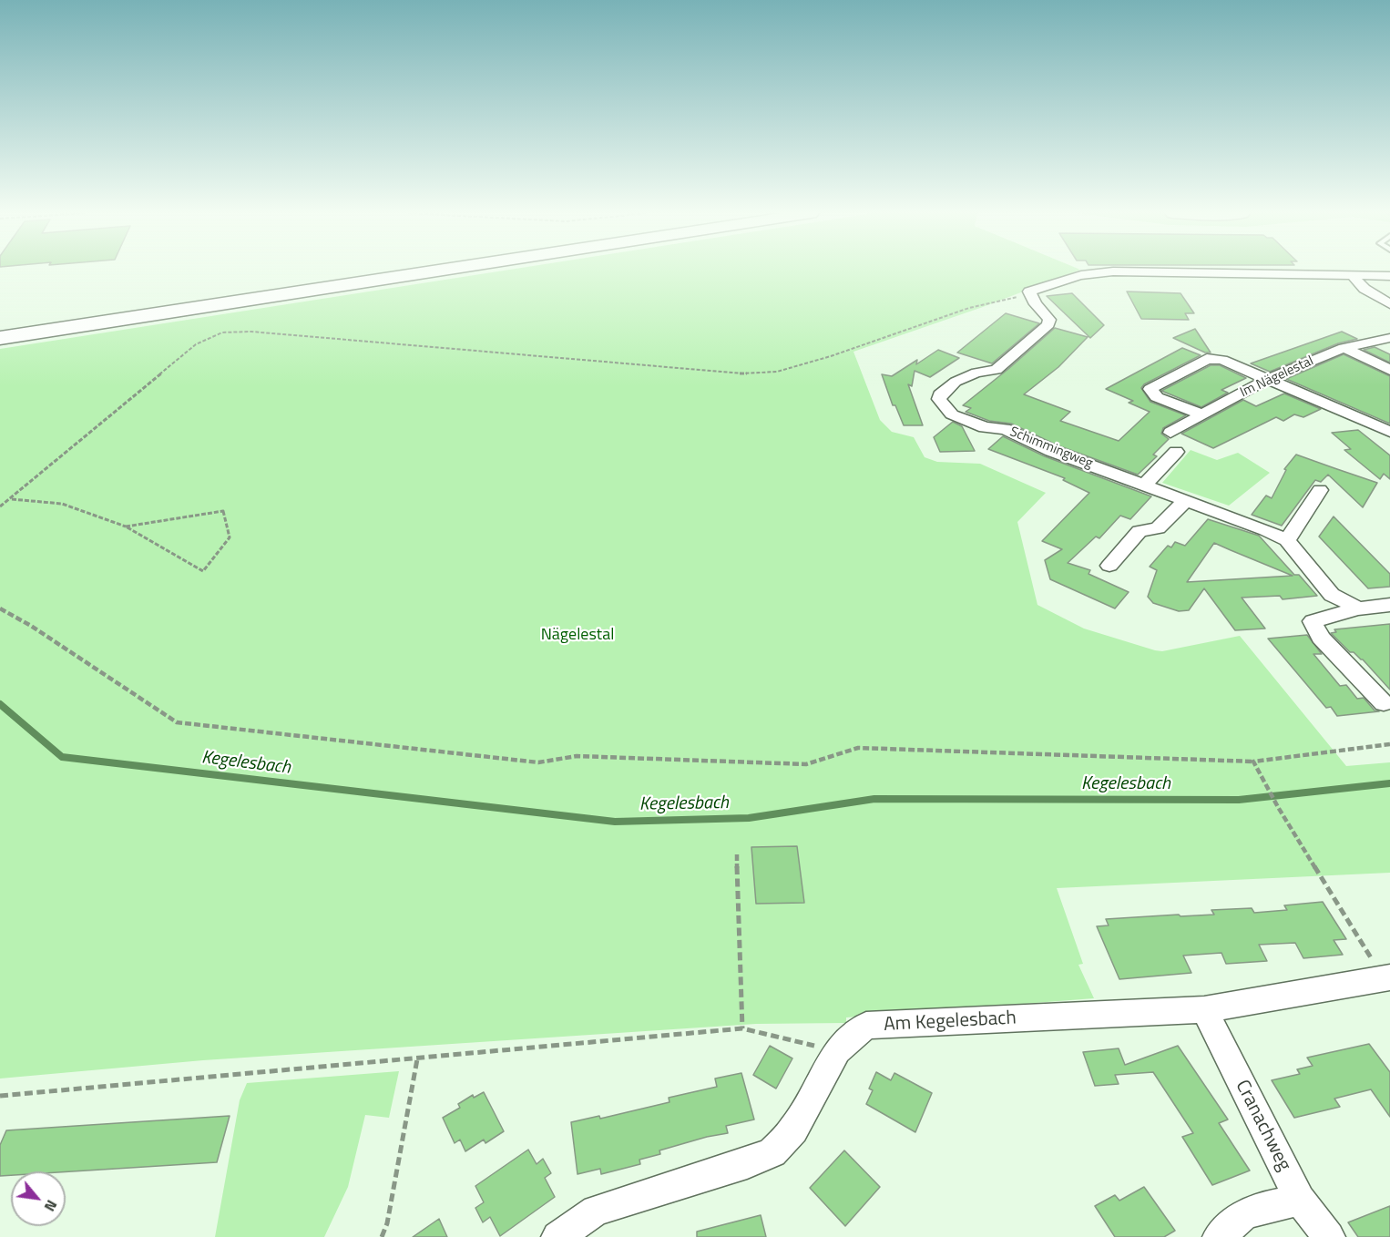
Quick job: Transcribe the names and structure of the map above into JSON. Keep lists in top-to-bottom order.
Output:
{
  "streets": {
    "street": [
      "Im Nägelestal",
      "Schimmingweg",
      "Am Kegelesbach",
      "Cranachweg"
    ]
  },
  "crossings": [
    ["Am Kegelesbach", "Cranachweg"]
  ],
  "water": ["Kegelesbach"],
  "parks": ["Nägelestal"],
  "north": "bottom right"
}
